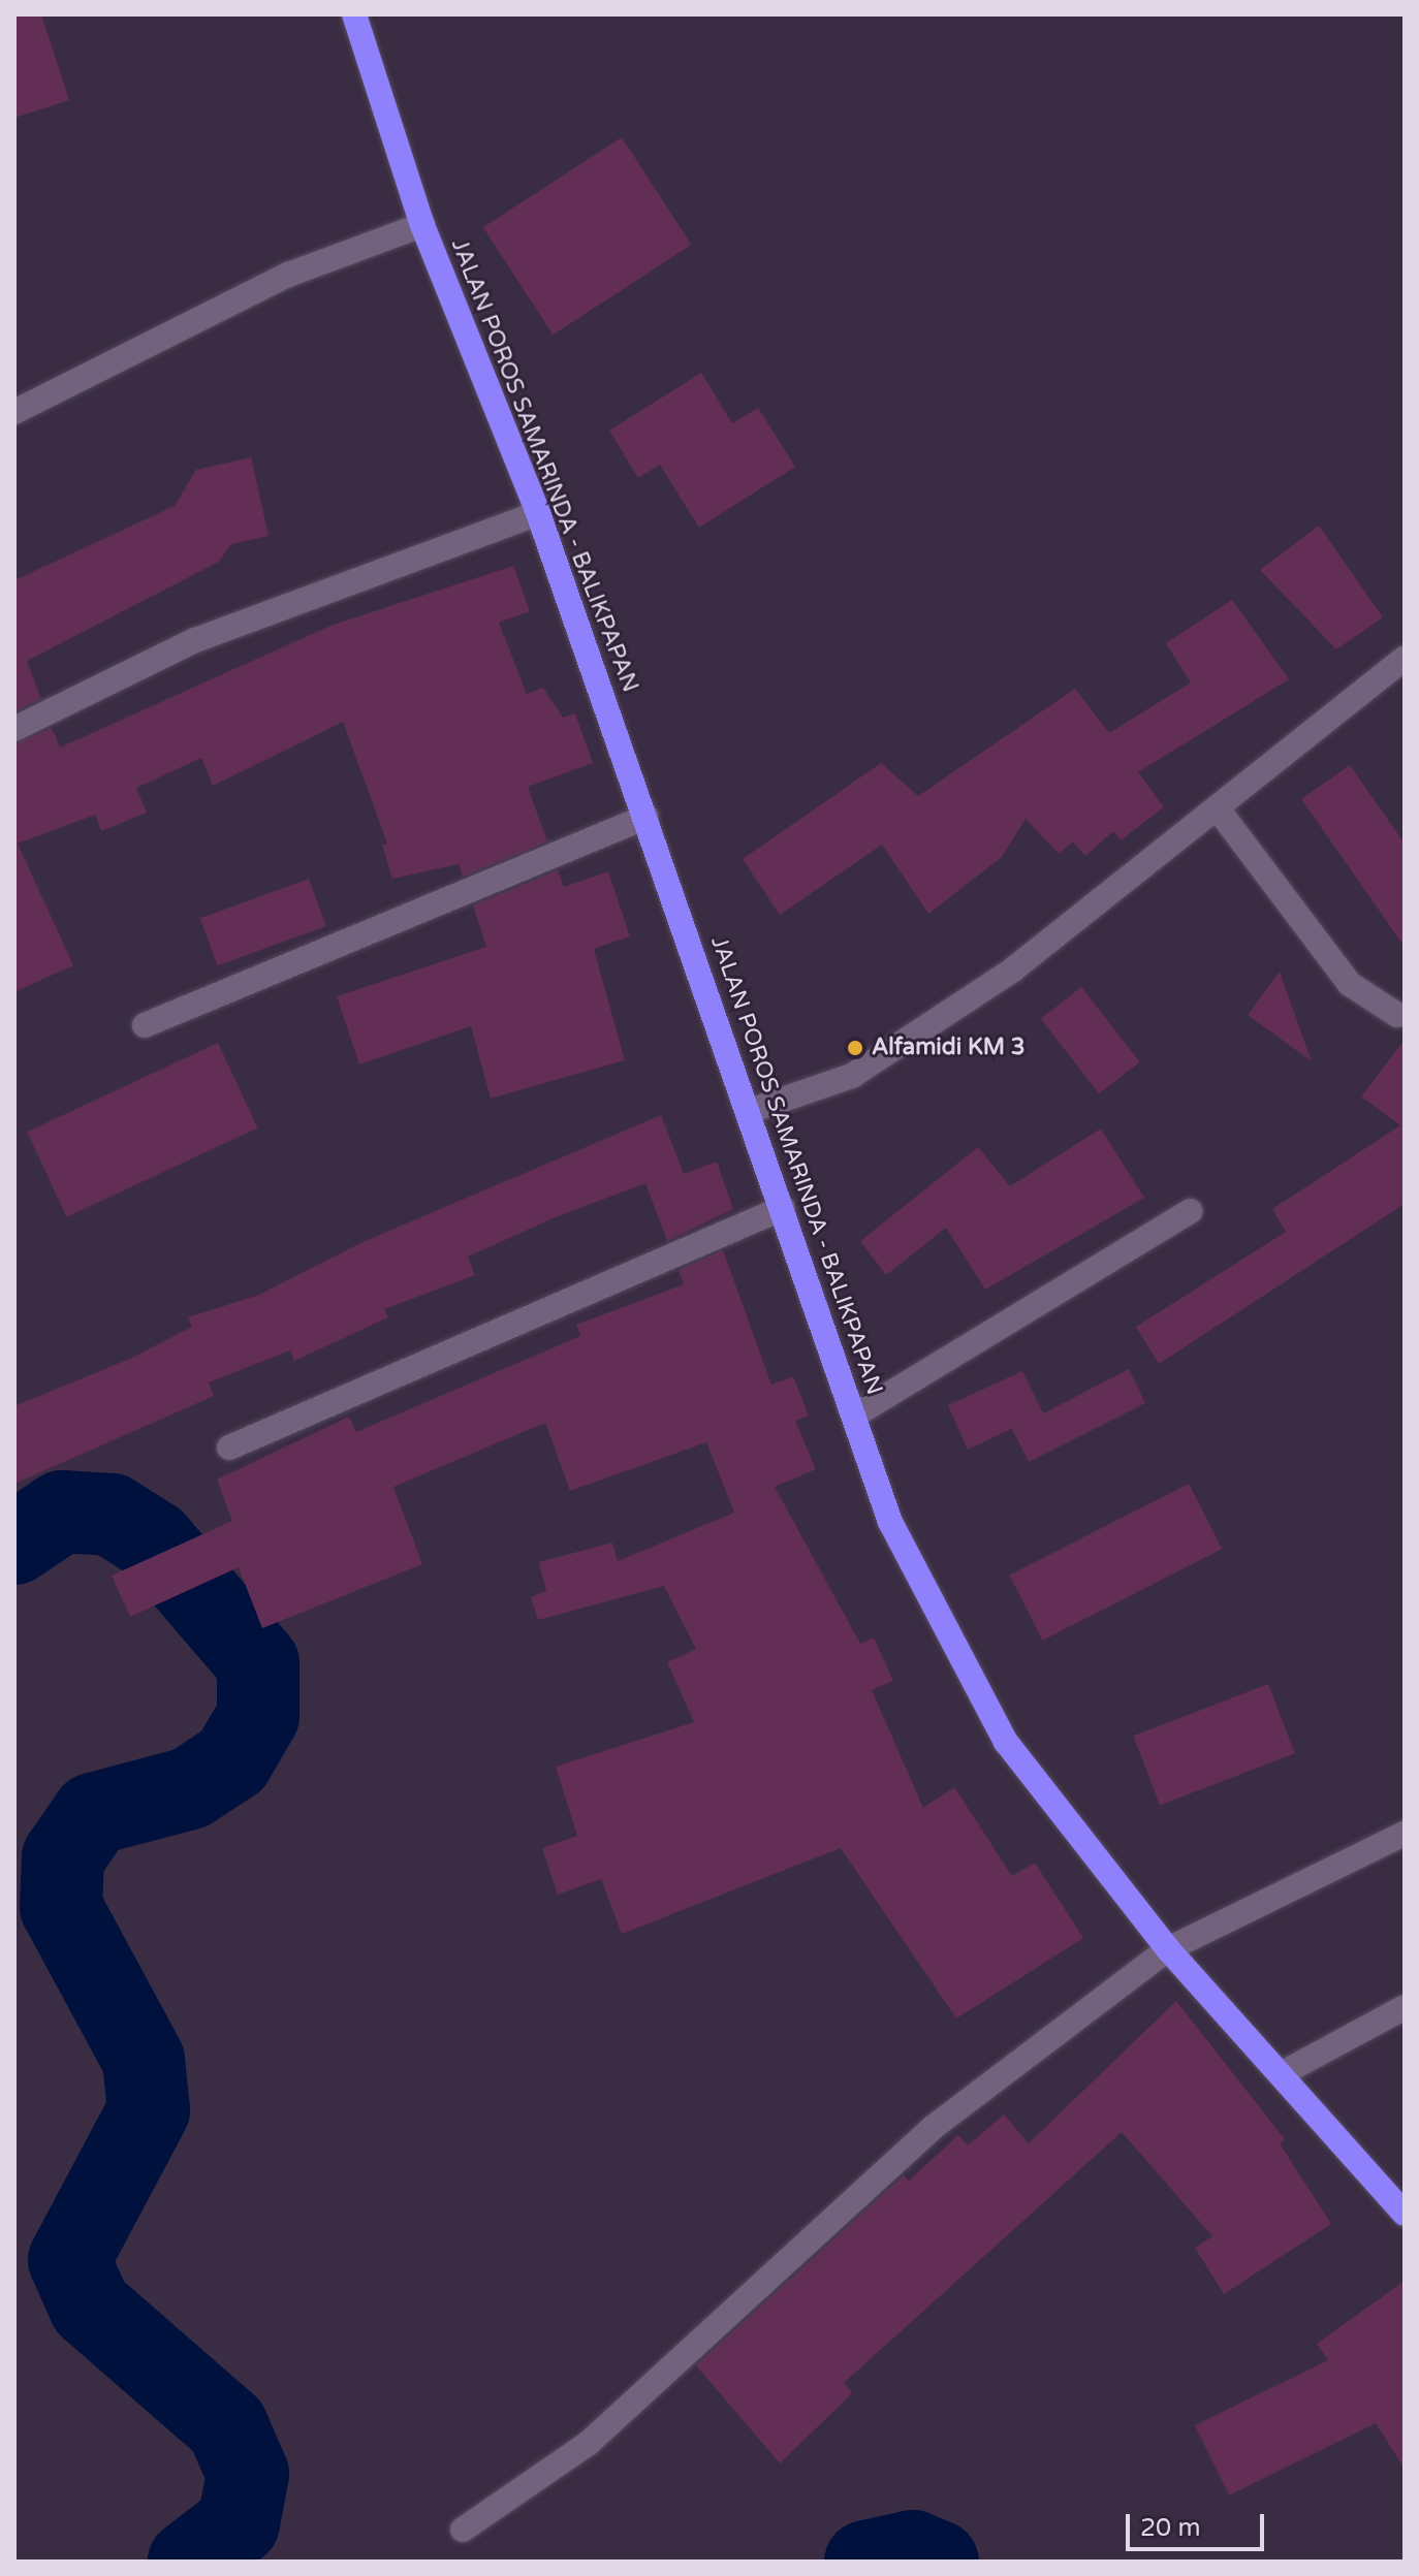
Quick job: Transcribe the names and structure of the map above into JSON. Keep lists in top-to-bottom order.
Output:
{
  "streets": {
    "highway": ["JALAN POROS SAMARINDA - BALIKPAPAN"]
  },
  "places": ["Alfamidi KM 3"],
  "scale_bar": "20 m"
}
